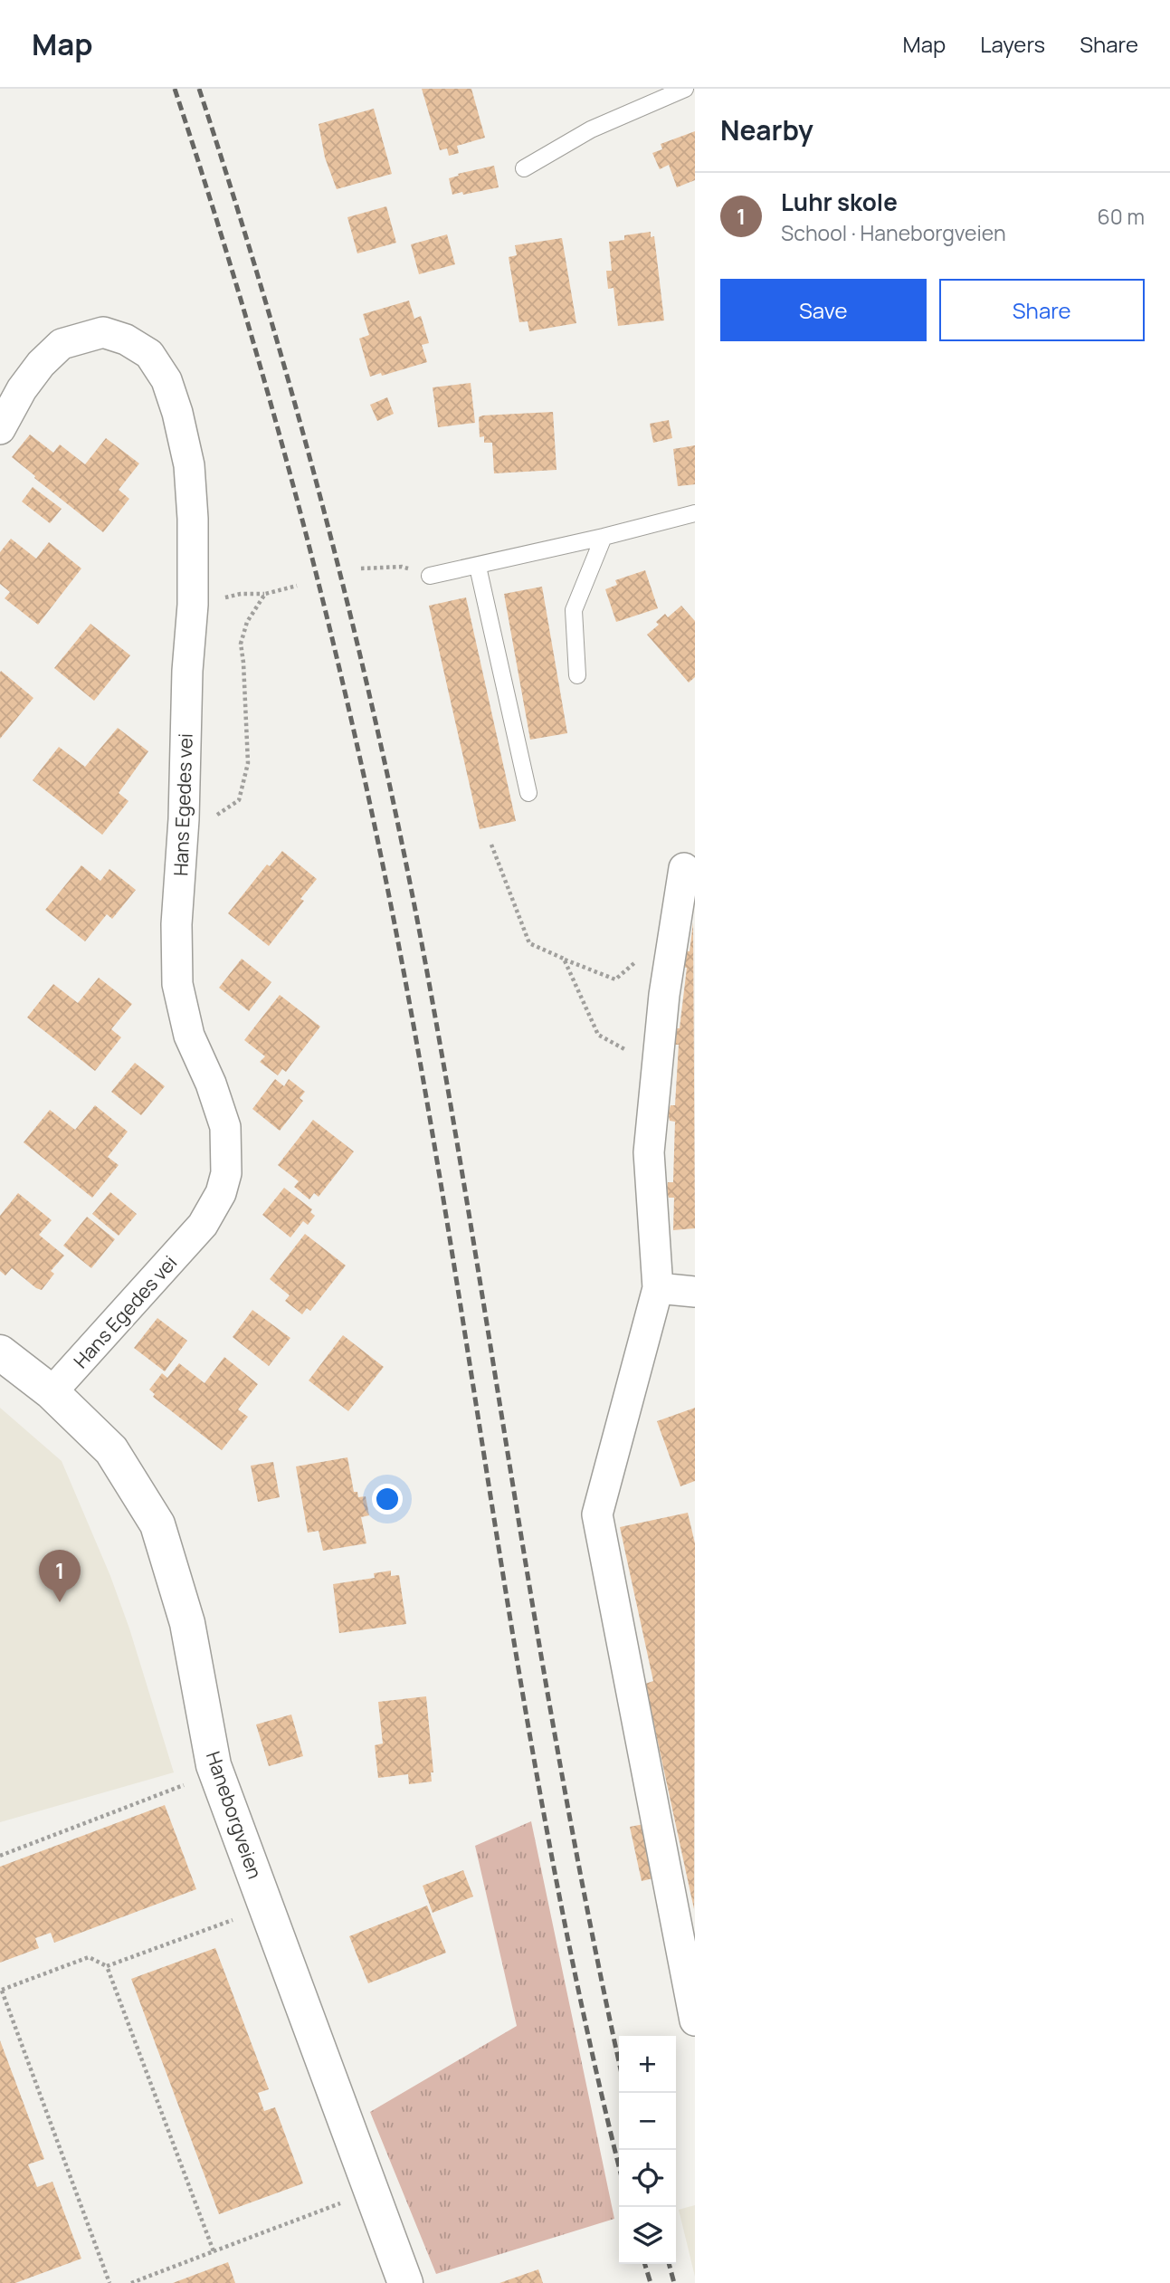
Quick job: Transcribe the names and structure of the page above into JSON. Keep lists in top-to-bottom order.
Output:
{
  "streets": {
    "street": ["Hans Egedes vei", "Haneborgveien"]
  },
  "crossings": [
    ["Hans Egedes vei", "Haneborgveien"]
  ],
  "page": {
    "header": "Map",
    "nav": ["Map", "Layers", "Share"],
    "heading": "Nearby",
    "list": [
      {
        "mark": "1",
        "name": "Luhr skole",
        "note": "School · Haneborgveien",
        "value": "60 m"
      }
    ],
    "buttons": ["Save", "Share"],
    "pins": "1",
    "map_buttons": ["+", "−"]
  }
}
